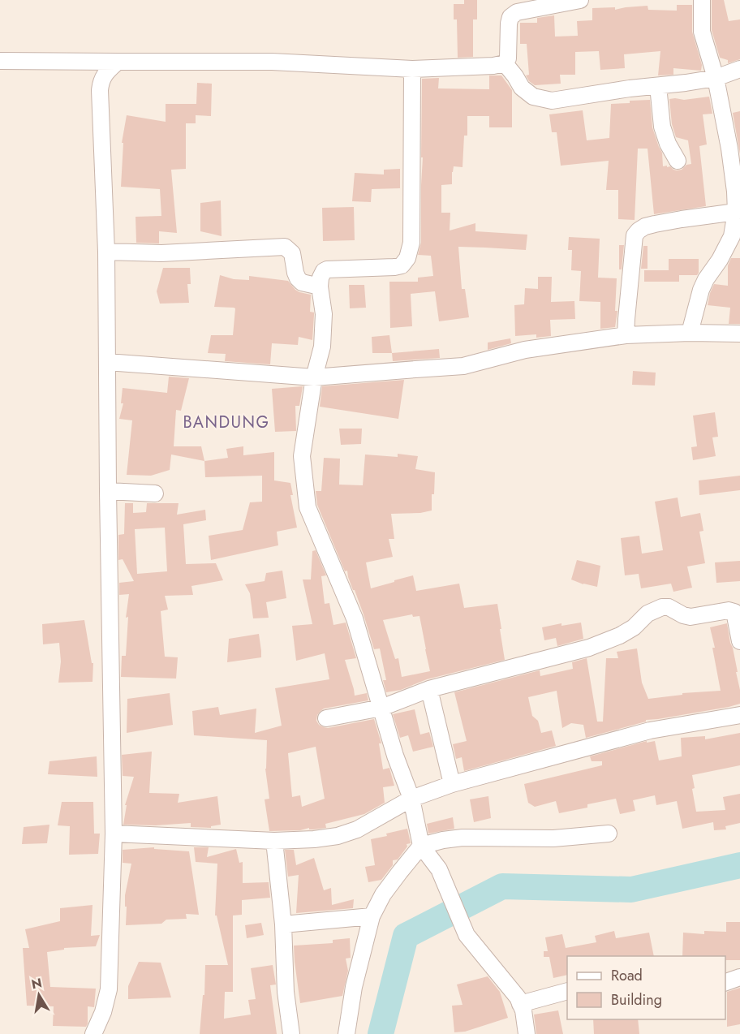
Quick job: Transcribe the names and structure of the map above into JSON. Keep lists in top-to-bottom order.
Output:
{
  "districts": ["BANDUNG"],
  "legend": ["Road", "Building"],
  "north": "top"
}
